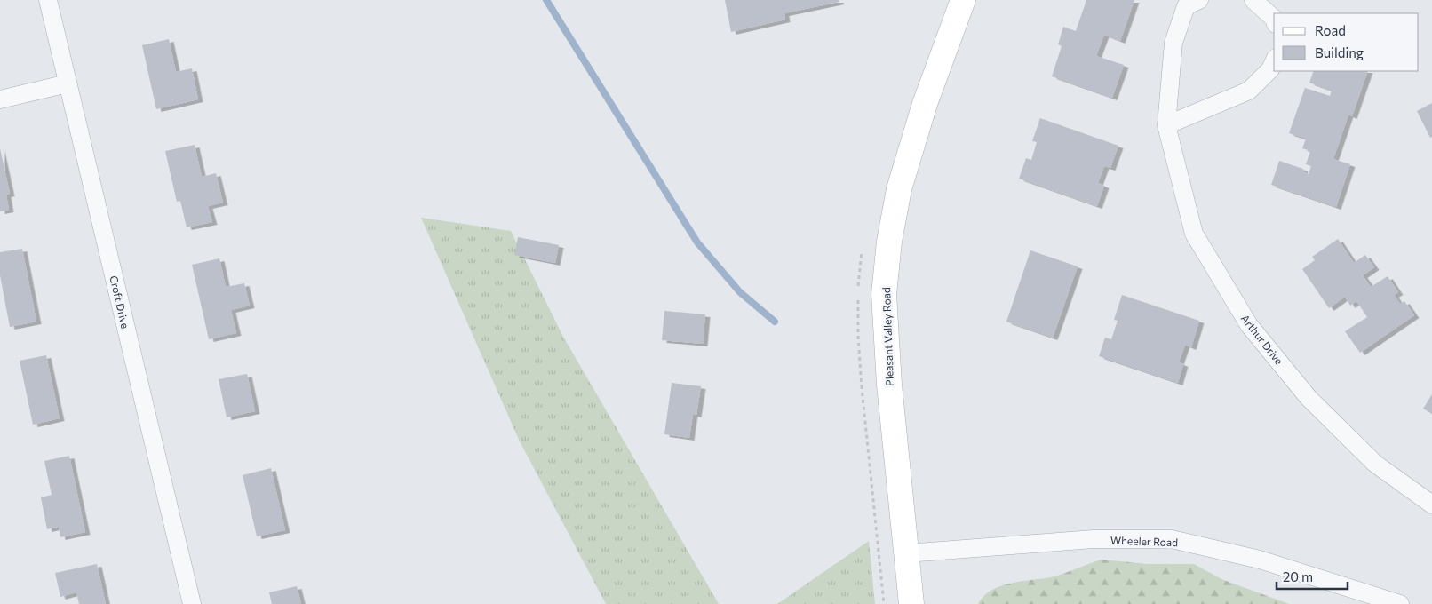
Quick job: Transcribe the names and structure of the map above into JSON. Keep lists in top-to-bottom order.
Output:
{
  "streets": {
    "main road": ["Pleasant Valley Road"],
    "street": ["Croft Drive", "Arthur Drive", "Wheeler Road"]
  },
  "crossings": [
    ["Pleasant Valley Road", "Wheeler Road"]
  ],
  "legend": ["Road", "Building"],
  "scale_bar": "20 m"
}
